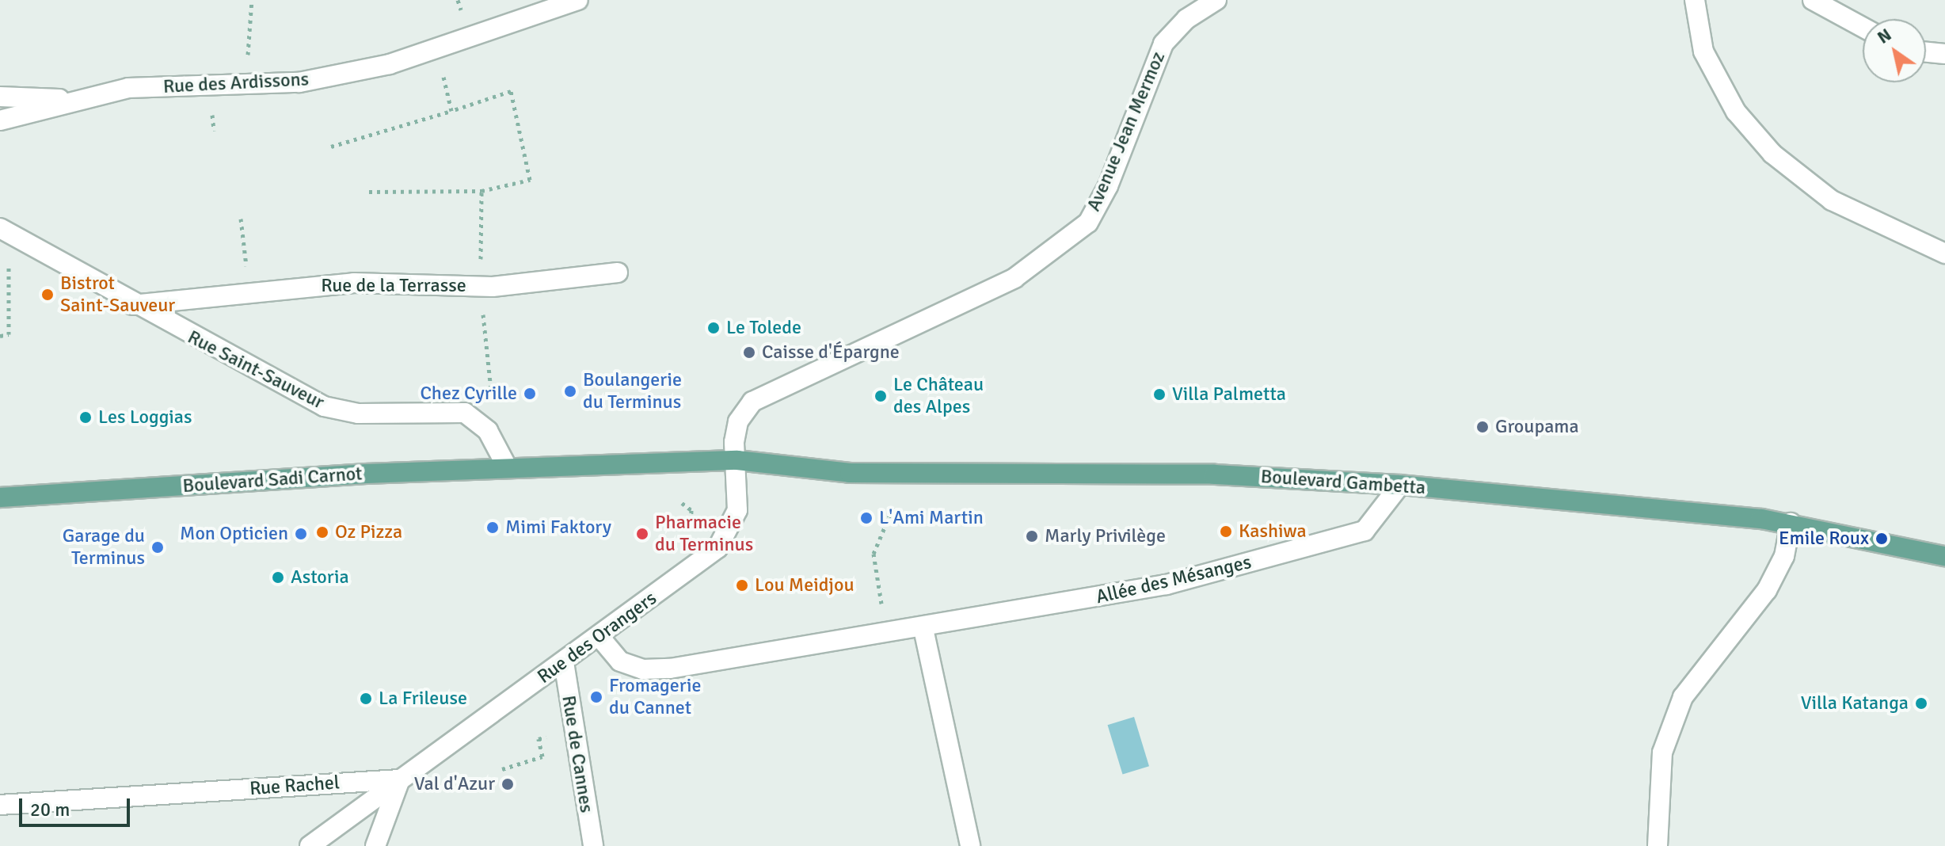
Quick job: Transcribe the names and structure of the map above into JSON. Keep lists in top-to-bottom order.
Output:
{
  "streets": {
    "main road": ["Boulevard Sadi Carnot", "Boulevard Gambetta"],
    "street": [
      "Rue des Ardissons",
      "Avenue Jean Mermoz",
      "Rue de la Terrasse",
      "Rue Saint-Sauveur",
      "Allée des Mésanges",
      "Rue des Orangers",
      "Rue de Cannes",
      "Rue Rachel"
    ]
  },
  "crossings": [
    ["Avenue Jean Mermoz", "Boulevard Gambetta"],
    ["Avenue Jean Mermoz", "Rue des Orangers"],
    ["Rue de la Terrasse", "Rue Saint-Sauveur"],
    ["Rue Saint-Sauveur", "Boulevard Sadi Carnot"],
    ["Boulevard Sadi Carnot", "Boulevard Gambetta"],
    ["Boulevard Gambetta", "Allée des Mésanges"],
    ["Boulevard Gambetta", "Rue des Orangers"],
    ["Allée des Mésanges", "Rue des Orangers"],
    ["Rue des Orangers", "Rue de Cannes"],
    ["Rue des Orangers", "Rue Rachel"]
  ],
  "places": [
    "Bistrot Saint-Sauveur",
    "Le Tolede",
    "Caisse d'Épargne",
    "Boulangerie du Terminus",
    "Chez Cyrille",
    "Villa Palmetta",
    "Le Château des Alpes",
    "Les Loggias",
    "Groupama",
    "L'Ami Martin",
    "Mimi Faktory",
    "Kashiwa",
    "Oz Pizza",
    "Mon Opticien",
    "Pharmacie du Terminus",
    "Marly Privilège",
    "Emile Roux",
    "Garage du Terminus",
    "Astoria",
    "Lou Meidjou",
    "Fromagerie du Cannet",
    "La Frileuse",
    "Villa Katanga",
    "Val d'Azur"
  ],
  "scale_bar": "20 m",
  "north": "top left"
}
